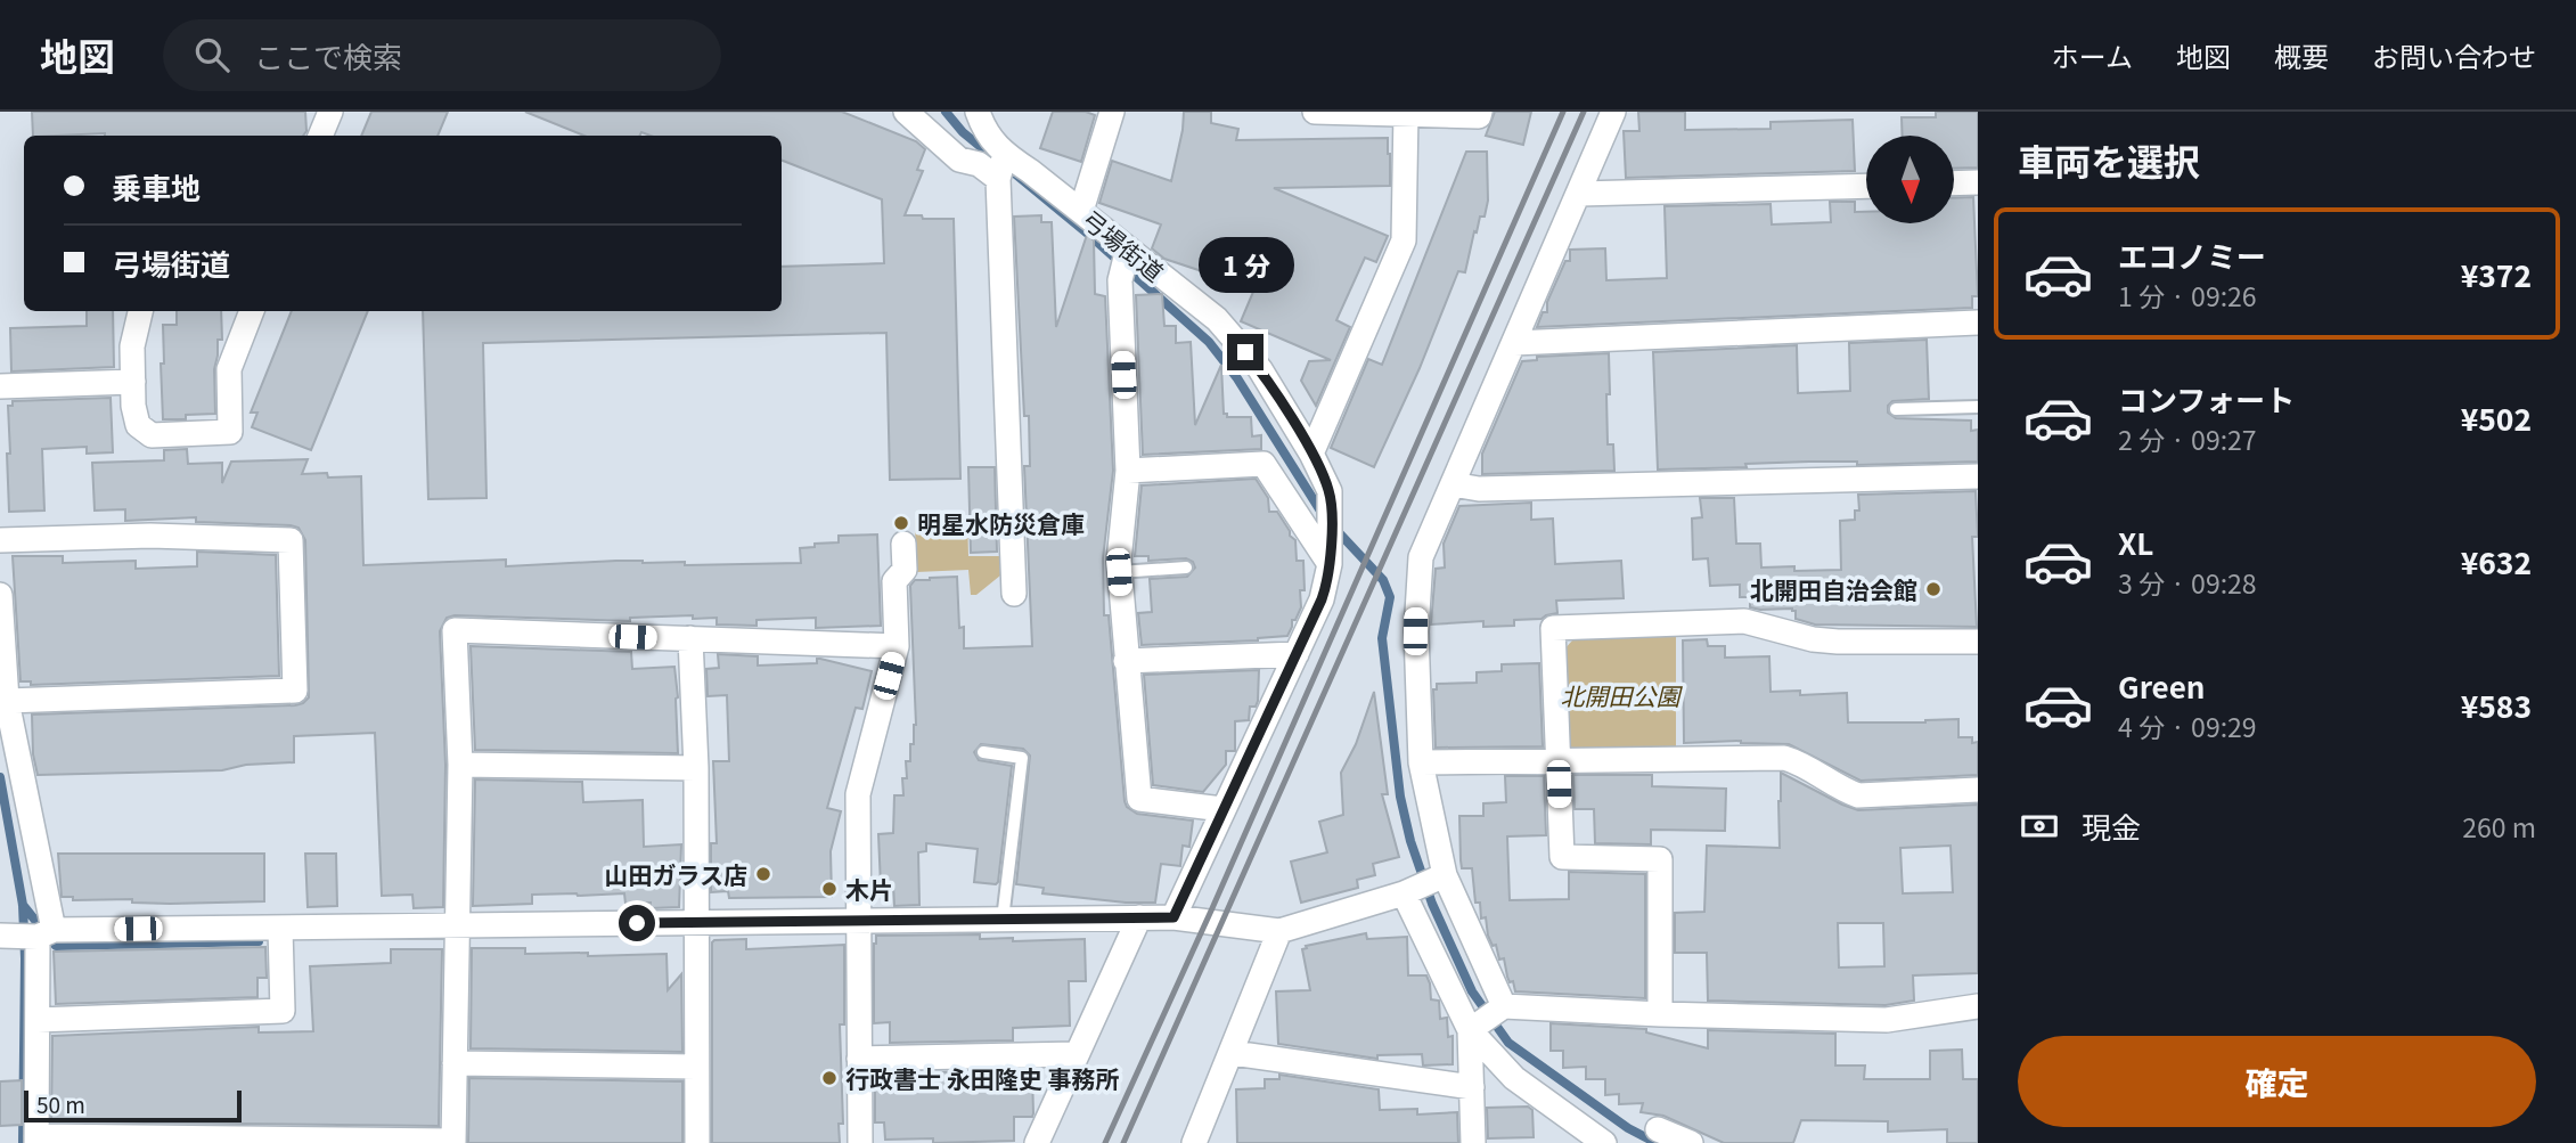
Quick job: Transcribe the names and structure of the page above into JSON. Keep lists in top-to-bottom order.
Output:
{
  "streets": {
    "street": ["弓場街道"]
  },
  "parks": ["北開田公園"],
  "places": [
    "明星水防災倉庫",
    "北開田自治会館",
    "山田ガラス店",
    "木片",
    "行政書士 永田隆史 事務所"
  ],
  "scale_bar": "50 m",
  "north": "bottom",
  "page": {
    "header": "地図",
    "search": "ここで検索",
    "nav": [
      "ホーム",
      "地図",
      "概要",
      "お問い合わせ"
    ],
    "heading": "車両を選択",
    "banner": ["乗車地", "弓場街道"],
    "list": [
      {
        "name": "エコノミー",
        "note": "1 分 · 09:26",
        "value": "¥372"
      },
      {
        "name": "コンフォート",
        "note": "2 分 · 09:27",
        "value": "¥502"
      },
      {
        "name": "XL",
        "note": "3 分 · 09:28",
        "value": "¥632"
      },
      {
        "name": "Green",
        "note": "4 分 · 09:29",
        "value": "¥583"
      }
    ],
    "bubble": "1 分",
    "pay": ["現金", "260 m"],
    "buttons": "確定",
    "scale": "50 m"
  }
}
